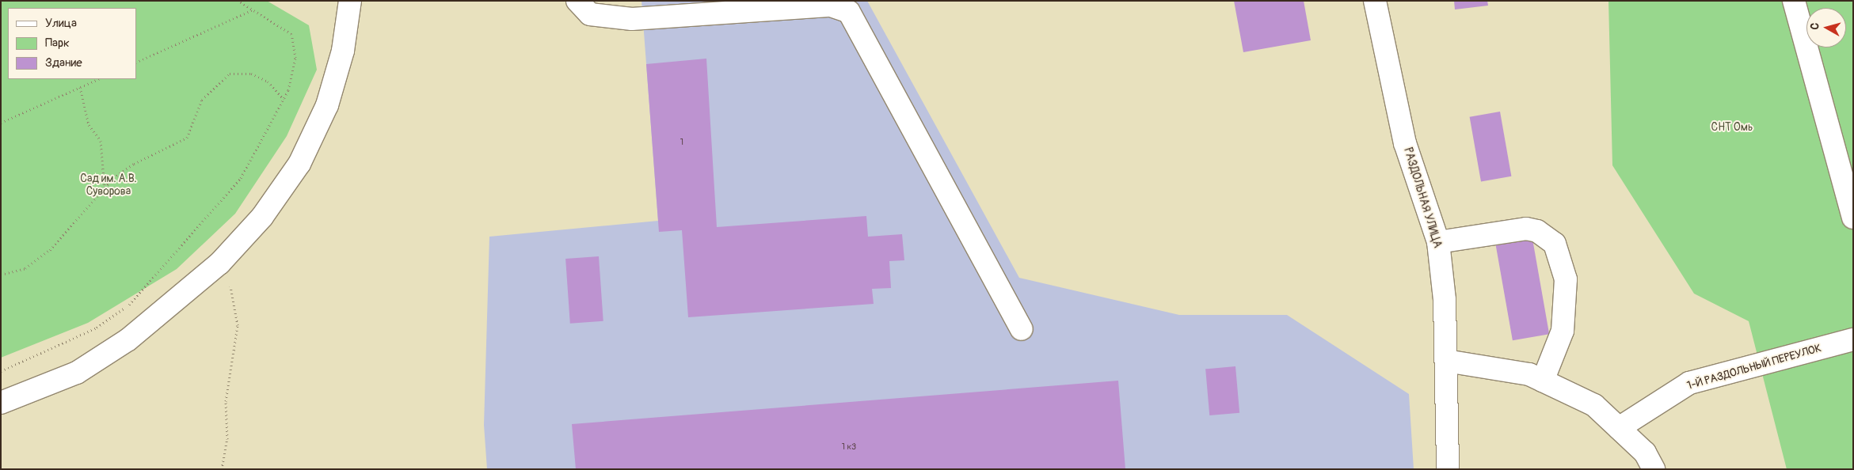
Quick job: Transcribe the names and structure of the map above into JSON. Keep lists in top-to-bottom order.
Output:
{
  "streets": {
    "street": ["РАЗДОЛЬНАЯ УЛИЦА", "1-Й РАЗДОЛЬНЫЙ ПЕРЕУЛОК"]
  },
  "parks": ["СНТ Омь", "Сад им. А.В. Суворова"],
  "house_numbers": ["1", "1 к3"],
  "legend": ["Улица", "Парк", "Здание"],
  "north": "left"
}
